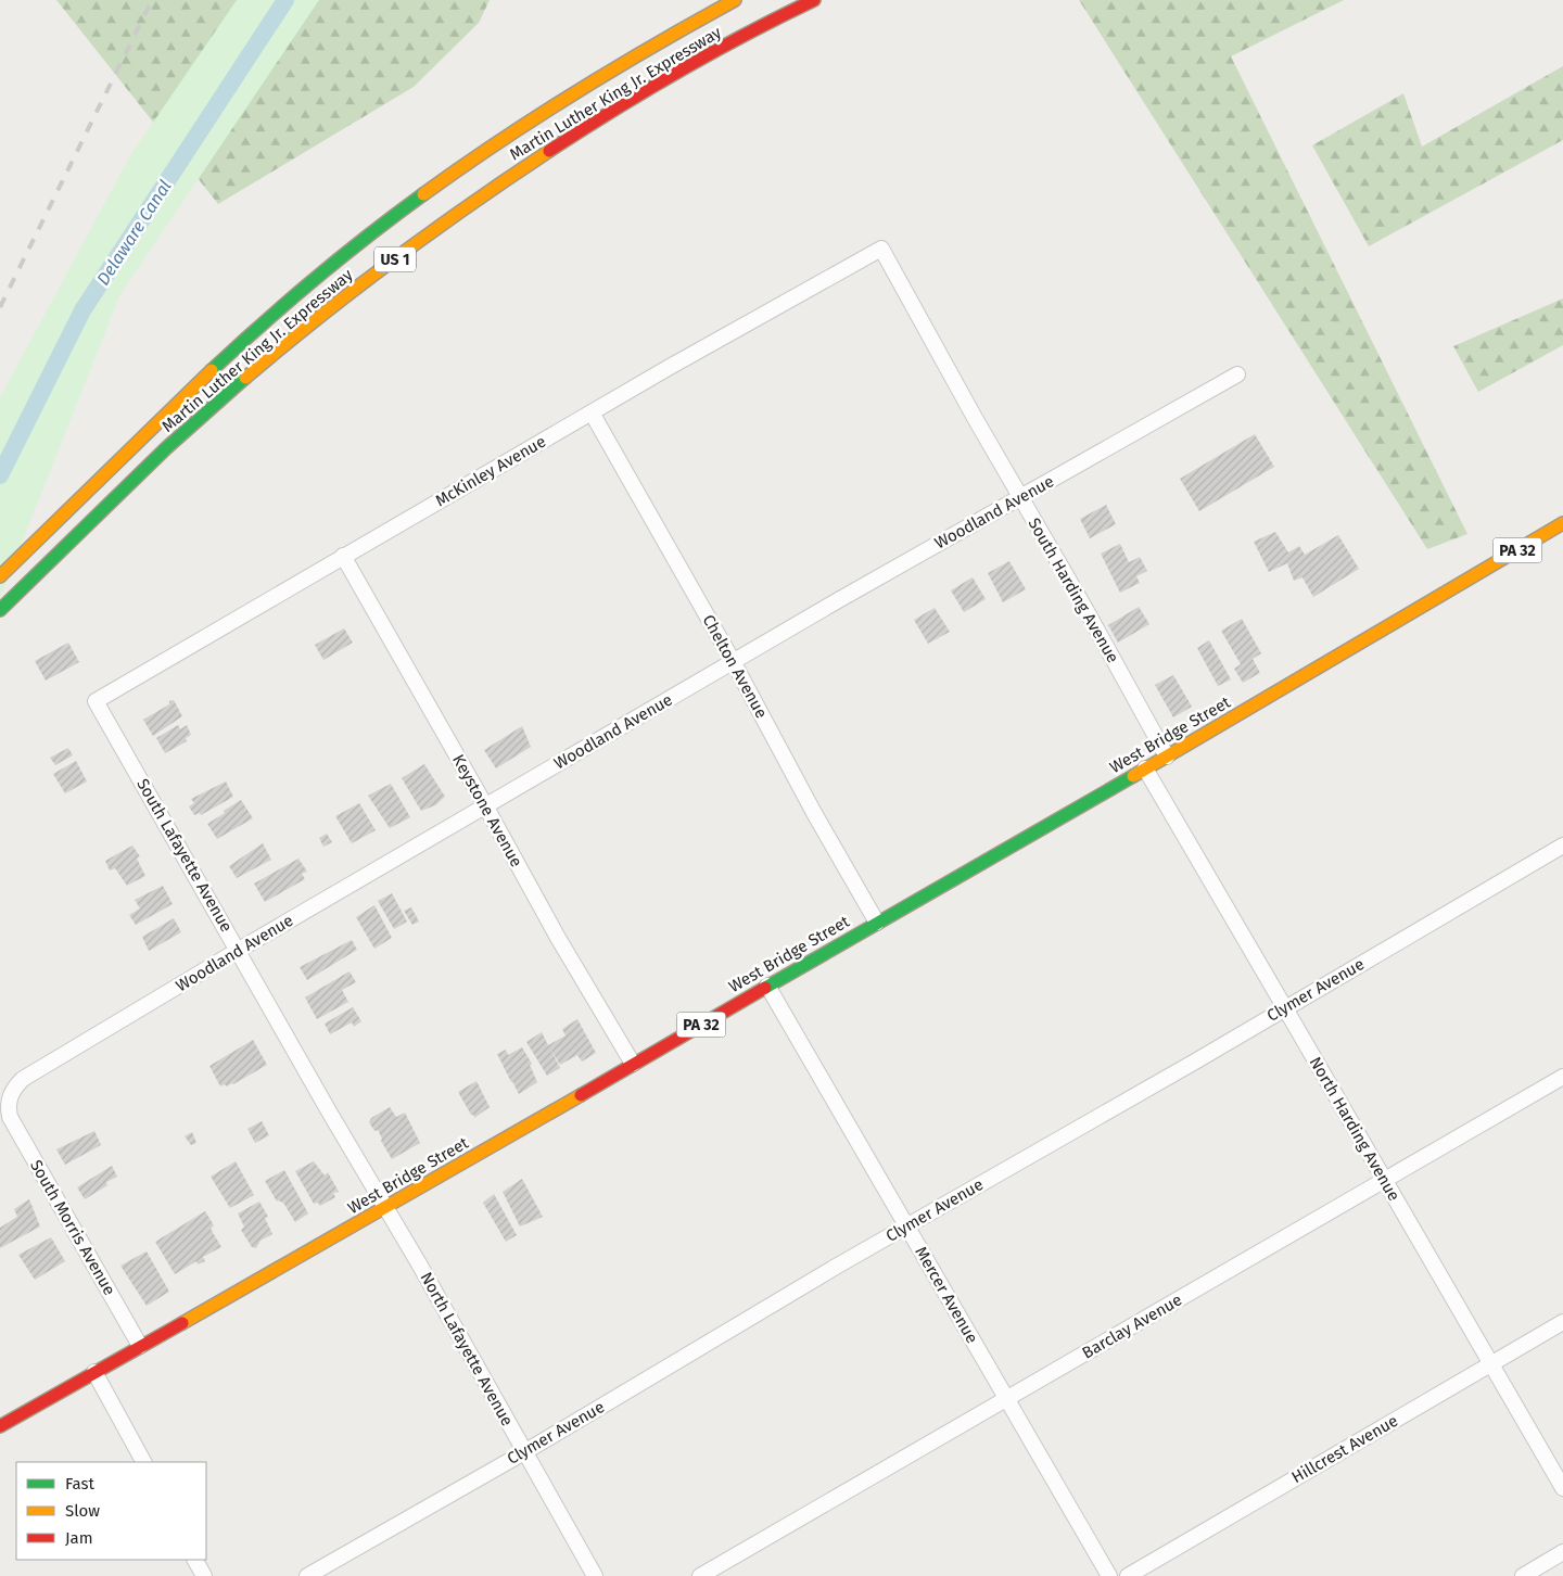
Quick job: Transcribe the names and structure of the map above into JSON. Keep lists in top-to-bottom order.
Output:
{
  "streets": {
    "main road": [
      "Martin Luther King Jr. Expressway",
      "US 1",
      "PA 32",
      "West Bridge Street"
    ],
    "street": [
      "McKinley Avenue",
      "Woodland Avenue",
      "South Harding Avenue",
      "Chelton Avenue",
      "Keystone Avenue",
      "South Lafayette Avenue",
      "Clymer Avenue",
      "North Harding Avenue",
      "South Morris Avenue",
      "Mercer Avenue",
      "Barclay Avenue",
      "North Lafayette Avenue",
      "Hillcrest Avenue"
    ]
  },
  "crossings": [
    ["McKinley Avenue", "South Harding Avenue"],
    ["McKinley Avenue", "Chelton Avenue"],
    ["McKinley Avenue", "Keystone Avenue"],
    ["McKinley Avenue", "South Lafayette Avenue"],
    ["Woodland Avenue", "South Harding Avenue"],
    ["Woodland Avenue", "Chelton Avenue"],
    ["Woodland Avenue", "Keystone Avenue"],
    ["Woodland Avenue", "South Lafayette Avenue"],
    ["Woodland Avenue", "South Morris Avenue"],
    ["South Harding Avenue", "West Bridge Street"],
    ["Chelton Avenue", "West Bridge Street"],
    ["West Bridge Street", "Keystone Avenue"],
    ["West Bridge Street", "South Lafayette Avenue"],
    ["West Bridge Street", "North Harding Avenue"],
    ["West Bridge Street", "South Morris Avenue"],
    ["West Bridge Street", "Mercer Avenue"],
    ["West Bridge Street", "North Lafayette Avenue"],
    ["South Lafayette Avenue", "North Lafayette Avenue"],
    ["Clymer Avenue", "North Harding Avenue"],
    ["Clymer Avenue", "Mercer Avenue"],
    ["Clymer Avenue", "North Lafayette Avenue"],
    ["North Harding Avenue", "Barclay Avenue"],
    ["North Harding Avenue", "Hillcrest Avenue"],
    ["Mercer Avenue", "Barclay Avenue"]
  ],
  "water": ["Delaware Canal"],
  "legend": ["Fast", "Slow", "Jam"]
}
